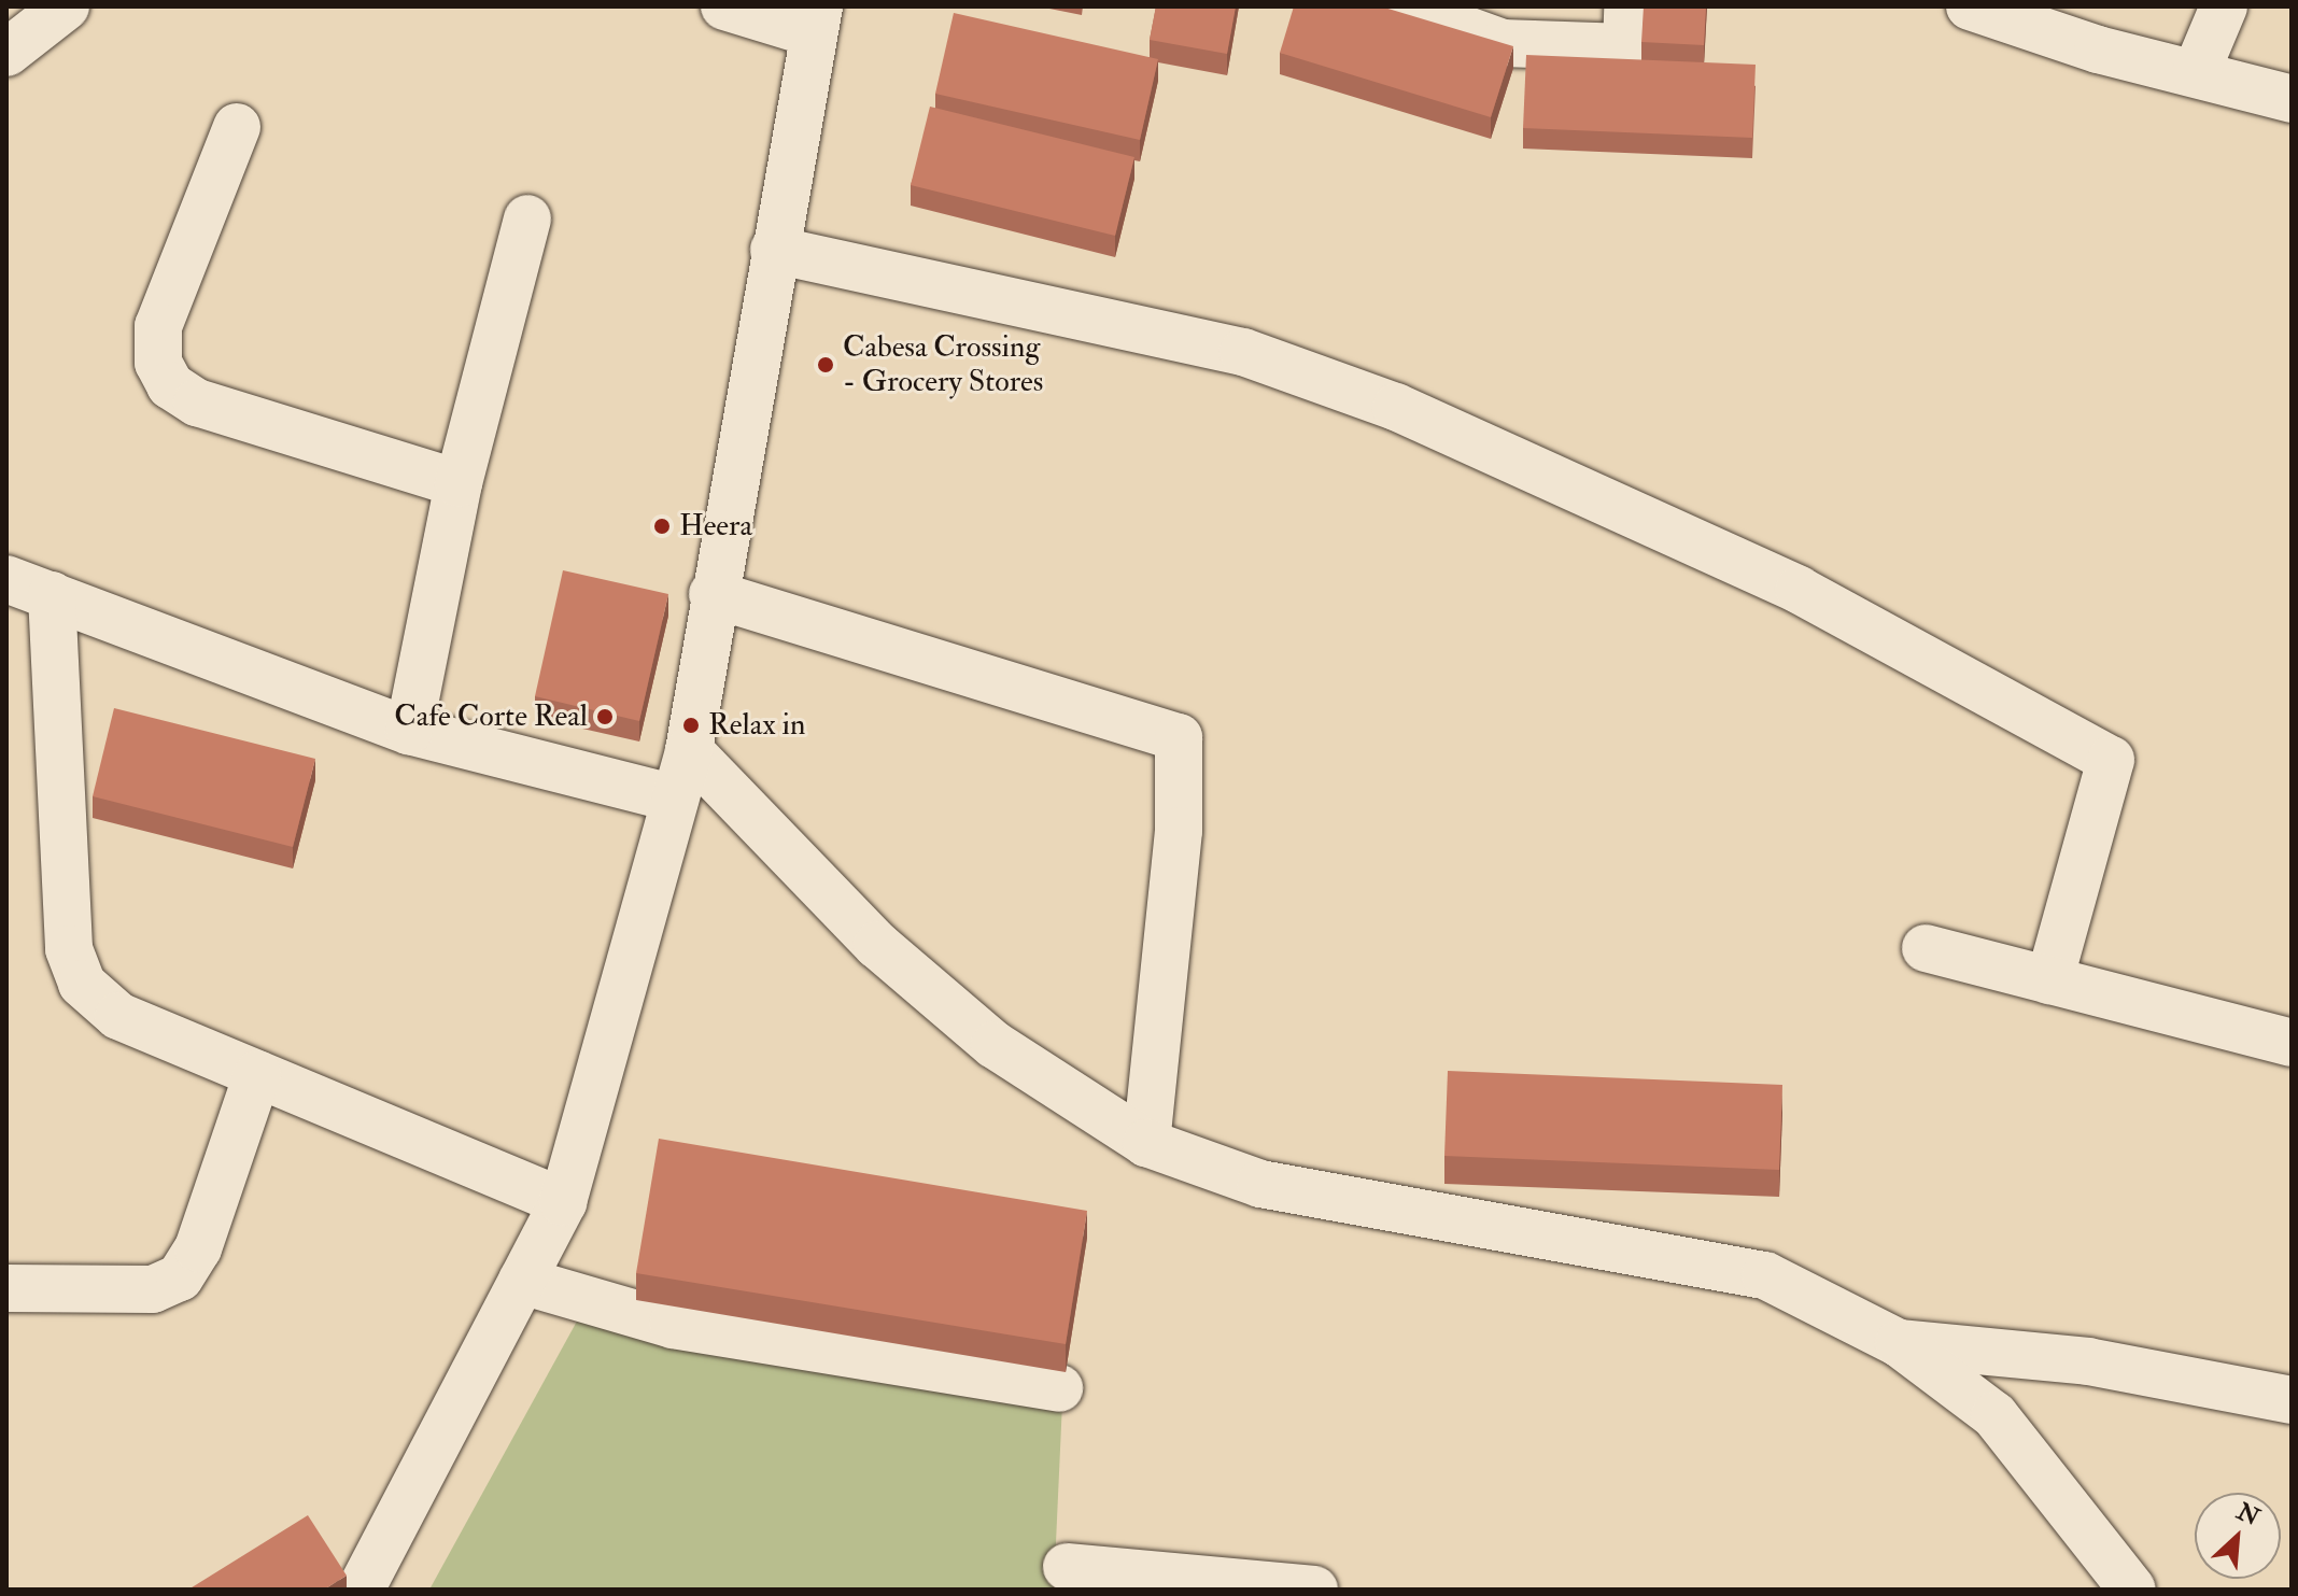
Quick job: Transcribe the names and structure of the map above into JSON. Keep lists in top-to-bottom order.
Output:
{
  "places": [
    "Cabesa Crossing - Grocery Stores",
    "Heera",
    "Cafe Corte Real",
    "Relax in"
  ],
  "north": "top right"
}
